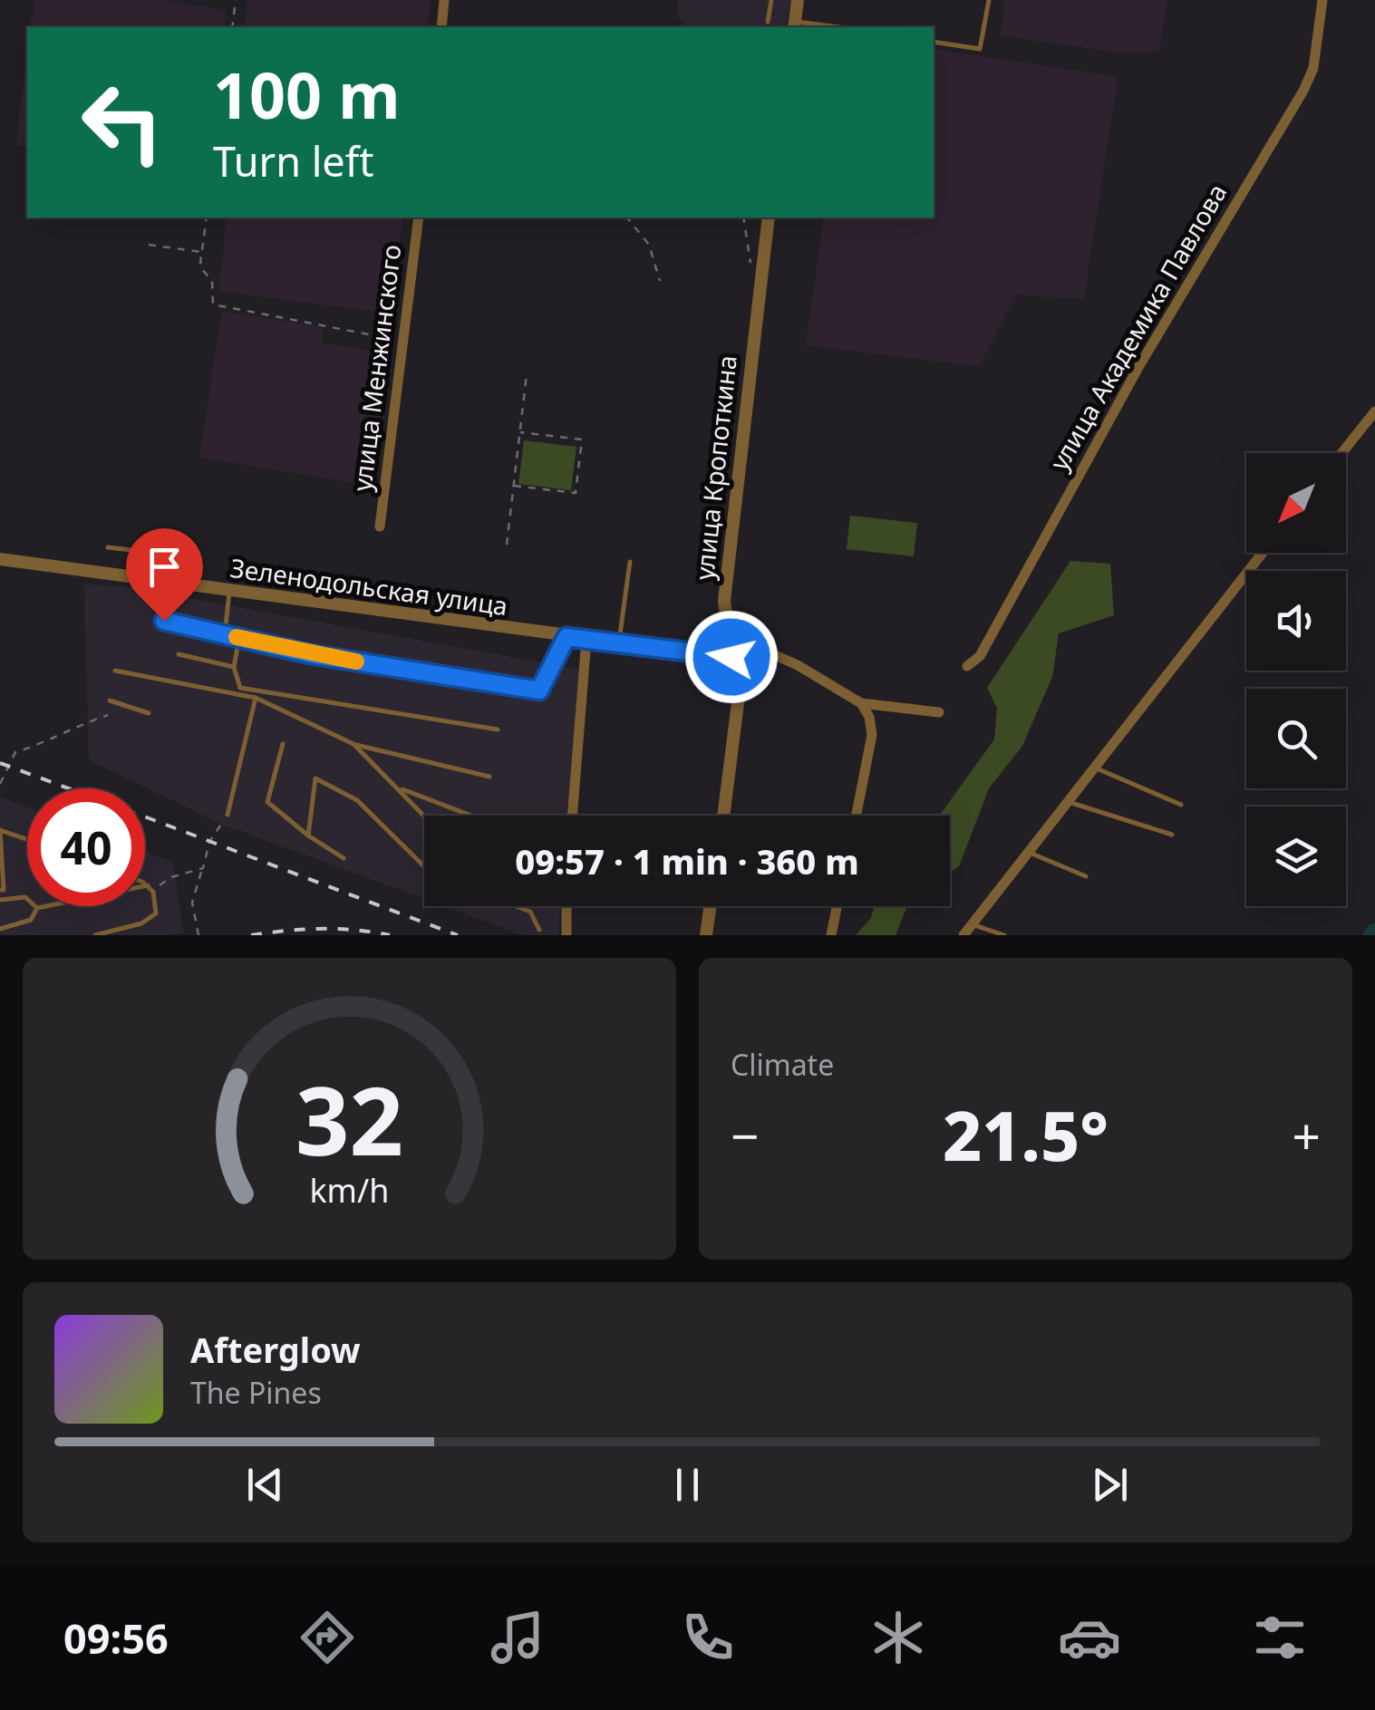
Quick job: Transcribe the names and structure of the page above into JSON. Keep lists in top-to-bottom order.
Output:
{
  "streets": {
    "street": [
      "улица Академика Павлова",
      "улица Менжинского",
      "улица Кропоткина",
      "Зеленодольская улица"
    ]
  },
  "crossings": [
    ["улица Кропоткина", "Зеленодольская улица"]
  ],
  "north": "bottom left",
  "page": {
    "turn": ["100 m", "Turn left"],
    "limit": "40",
    "trip": "09:57 · 1 min · 360 m",
    "tile": "Climate",
    "heat": ["−", "21.5°", "+"],
    "song": ["Afterglow", "The Pines"],
    "tabs": "09:56",
    "gauge": ["32", "km/h"]
  }
}
